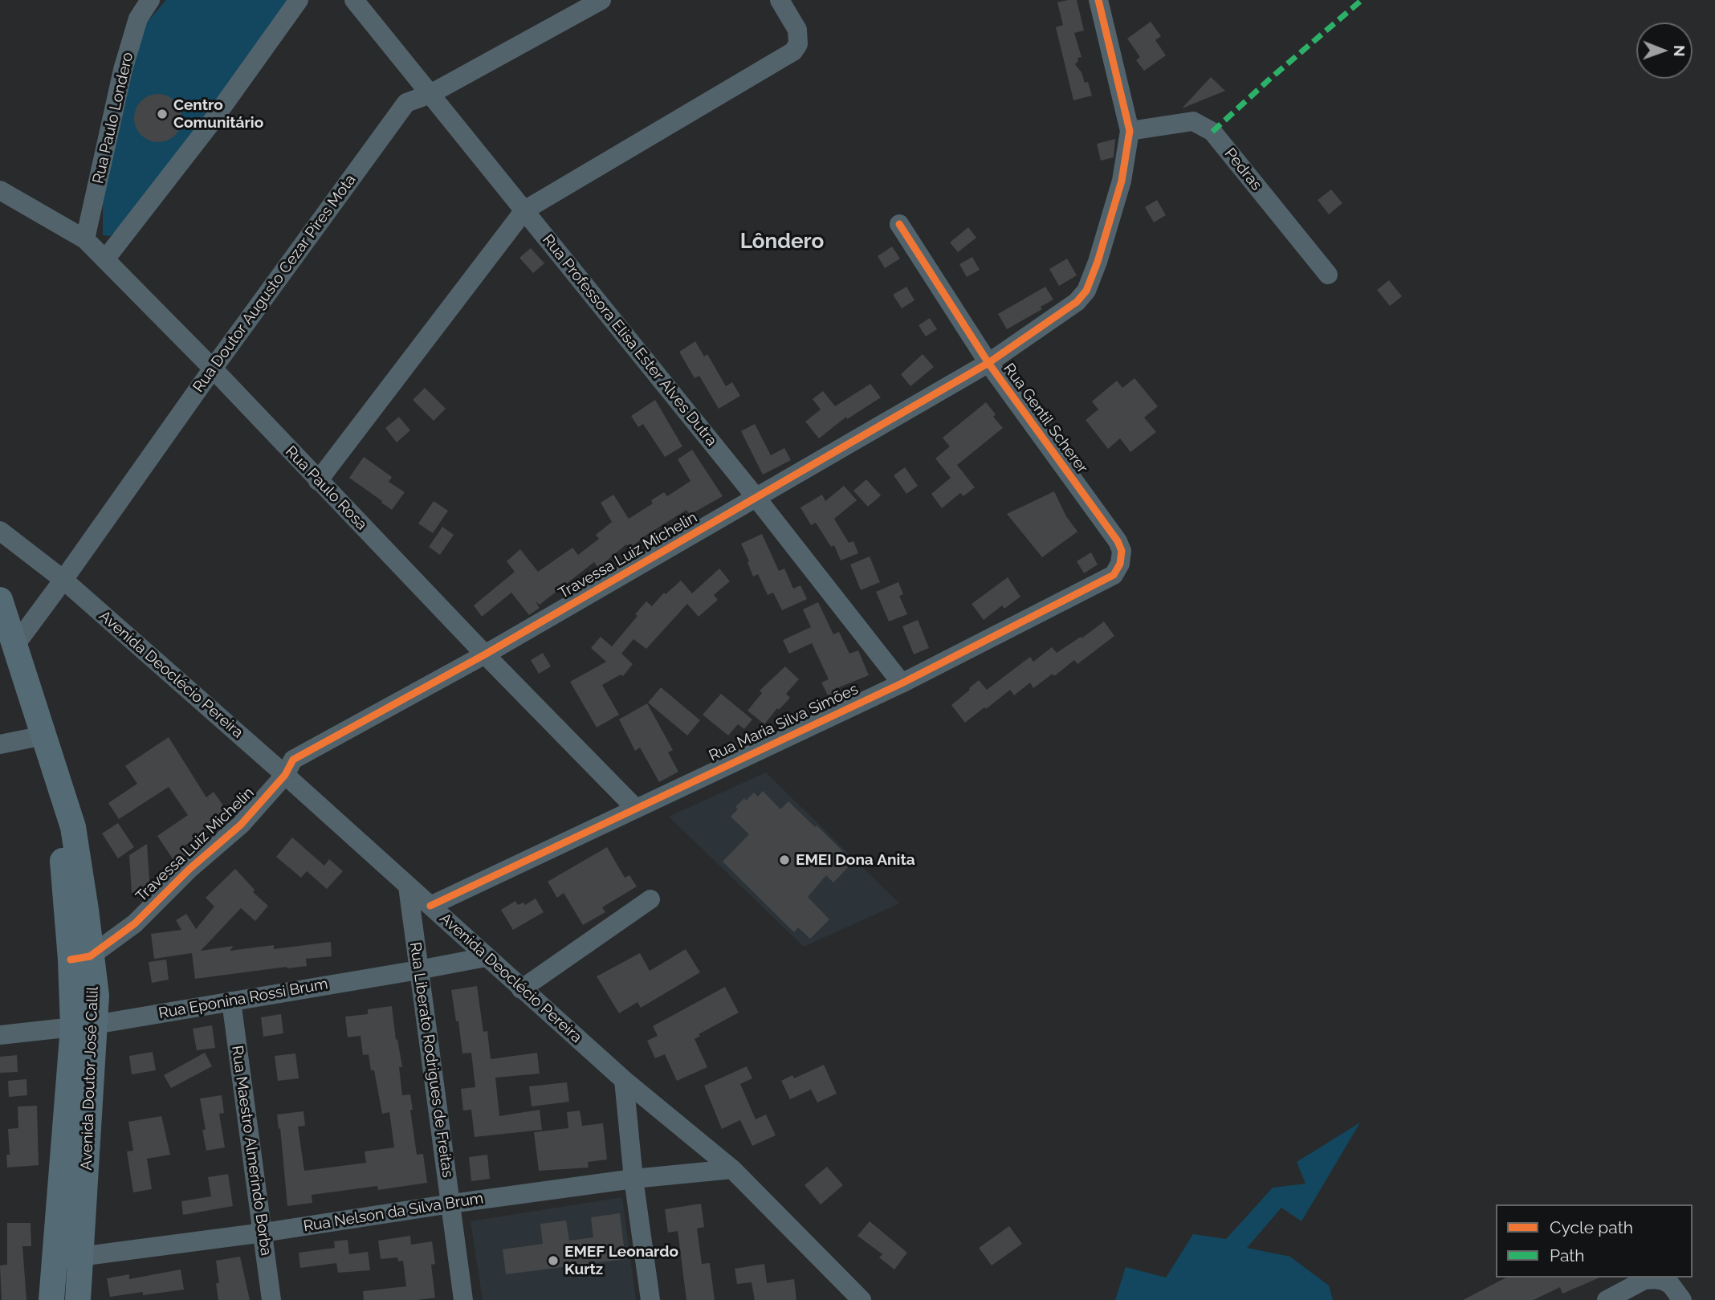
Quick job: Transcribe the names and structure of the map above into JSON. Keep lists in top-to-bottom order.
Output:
{
  "streets": {
    "main road": ["Avenida Doutor José Callil"],
    "street": [
      "Rua Paulo Londero",
      "Pedras",
      "Rua Doutor Augusto Cezar Pires Mota",
      "Rua Professora Elisa Ester Alves Dutra",
      "Rua Gentil Scherer",
      "Rua Paulo Rosa",
      "Travessa Luiz Michelin",
      "Avenida Deoclécio Pereira",
      "Rua Maria Silva Simões",
      "Rua Eponina Rossi Brum",
      "Rua Liberato Rodrigues de Freitas",
      "Rua Maestro Almerindo Borba",
      "Rua Nelson da Silva Brum"
    ]
  },
  "crossings": [
    ["Rua Paulo Londero", "Rua Paulo Rosa"],
    ["Pedras", "Travessa Luiz Michelin"],
    ["Rua Doutor Augusto Cezar Pires Mota", "Rua Professora Elisa Ester Alves Dutra"],
    ["Rua Doutor Augusto Cezar Pires Mota", "Rua Paulo Rosa"],
    ["Rua Doutor Augusto Cezar Pires Mota", "Avenida Deoclécio Pereira"],
    ["Rua Doutor Augusto Cezar Pires Mota", "Avenida Doutor José Callil"],
    ["Rua Professora Elisa Ester Alves Dutra", "Travessa Luiz Michelin"],
    ["Rua Professora Elisa Ester Alves Dutra", "Rua Maria Silva Simões"],
    ["Rua Gentil Scherer", "Travessa Luiz Michelin"],
    ["Rua Gentil Scherer", "Rua Maria Silva Simões"],
    ["Rua Paulo Rosa", "Travessa Luiz Michelin"],
    ["Rua Paulo Rosa", "Rua Maria Silva Simões"],
    ["Travessa Luiz Michelin", "Avenida Deoclécio Pereira"],
    ["Travessa Luiz Michelin", "Avenida Doutor José Callil"],
    ["Avenida Deoclécio Pereira", "Rua Maria Silva Simões"],
    ["Avenida Deoclécio Pereira", "Rua Eponina Rossi Brum"],
    ["Avenida Deoclécio Pereira", "Rua Liberato Rodrigues de Freitas"],
    ["Avenida Deoclécio Pereira", "Rua Nelson da Silva Brum"],
    ["Rua Eponina Rossi Brum", "Rua Liberato Rodrigues de Freitas"],
    ["Rua Eponina Rossi Brum", "Avenida Doutor José Callil"],
    ["Rua Eponina Rossi Brum", "Rua Maestro Almerindo Borba"],
    ["Rua Liberato Rodrigues de Freitas", "Rua Nelson da Silva Brum"],
    ["Avenida Doutor José Callil", "Rua Nelson da Silva Brum"],
    ["Rua Maestro Almerindo Borba", "Rua Nelson da Silva Brum"]
  ],
  "districts": ["Lôndero"],
  "places": ["Centro Comunitário", "EMEI Dona Anita", "EMEF Leonardo Kurtz"],
  "legend": ["Cycle path", "Path"],
  "north": "right"
}
